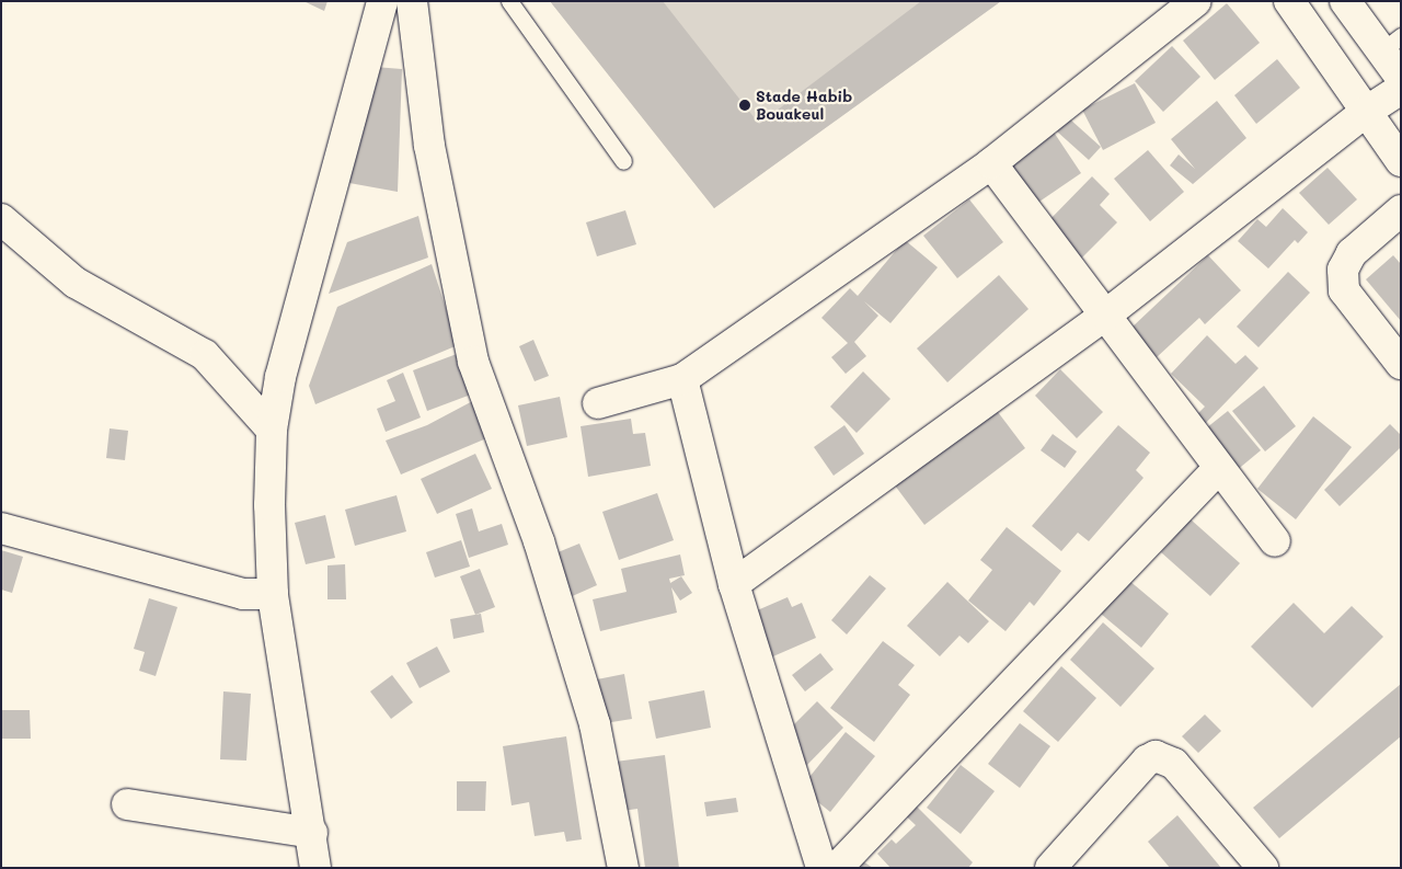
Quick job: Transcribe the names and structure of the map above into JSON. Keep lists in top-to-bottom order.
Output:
{
  "places": ["Stade Habib Bouakeul"]
}
